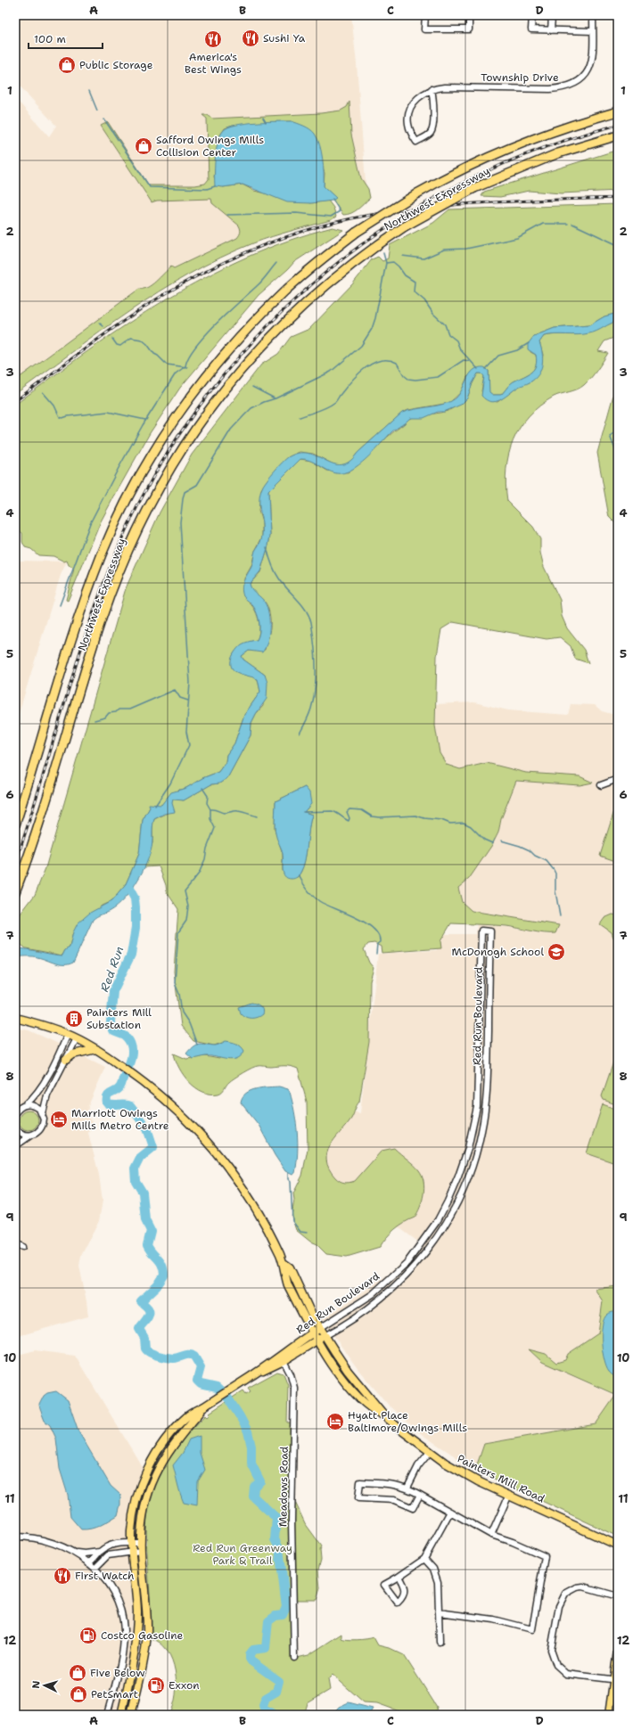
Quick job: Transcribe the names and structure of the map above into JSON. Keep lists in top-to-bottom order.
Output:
{
  "streets": {
    "highway": ["Northwest Expressway"],
    "main road": ["Red Run Boulevard", "Painters Mill Road"],
    "street": ["Township Drive", "Meadows Road"]
  },
  "crossings": [
    ["Red Run Boulevard", "Painters Mill Road"],
    ["Red Run Boulevard", "Meadows Road"]
  ],
  "water": ["Red Run"],
  "parks": ["Red Run Greenway Park & Trail"],
  "places": {
    "restaurant": ["Sushi Ya", "America's Best Wings", "First Watch"],
    "shop": [
      "Public Storage",
      "Safford Owings Mills Collision Center",
      "Five Below",
      "PetSmart"
    ],
    "school or university": ["McDonogh School"],
    "building": ["Painters Mill Substation"],
    "hotel": ["Marriott Owings Mills Metro Centre", "Hyatt Place Baltimore/Owings Mills"],
    "fuel station": ["Costco Gasoline", "Exxon"]
  },
  "scale_bar": "100 m",
  "north": "left",
  "grid": {
    "columns": [
      "A",
      "B",
      "C",
      "D"
    ],
    "rows": [
      "1",
      "2",
      "3",
      "4",
      "5",
      "6",
      "7",
      "8",
      "9",
      "10",
      "11",
      "12"
    ]
  }
}
